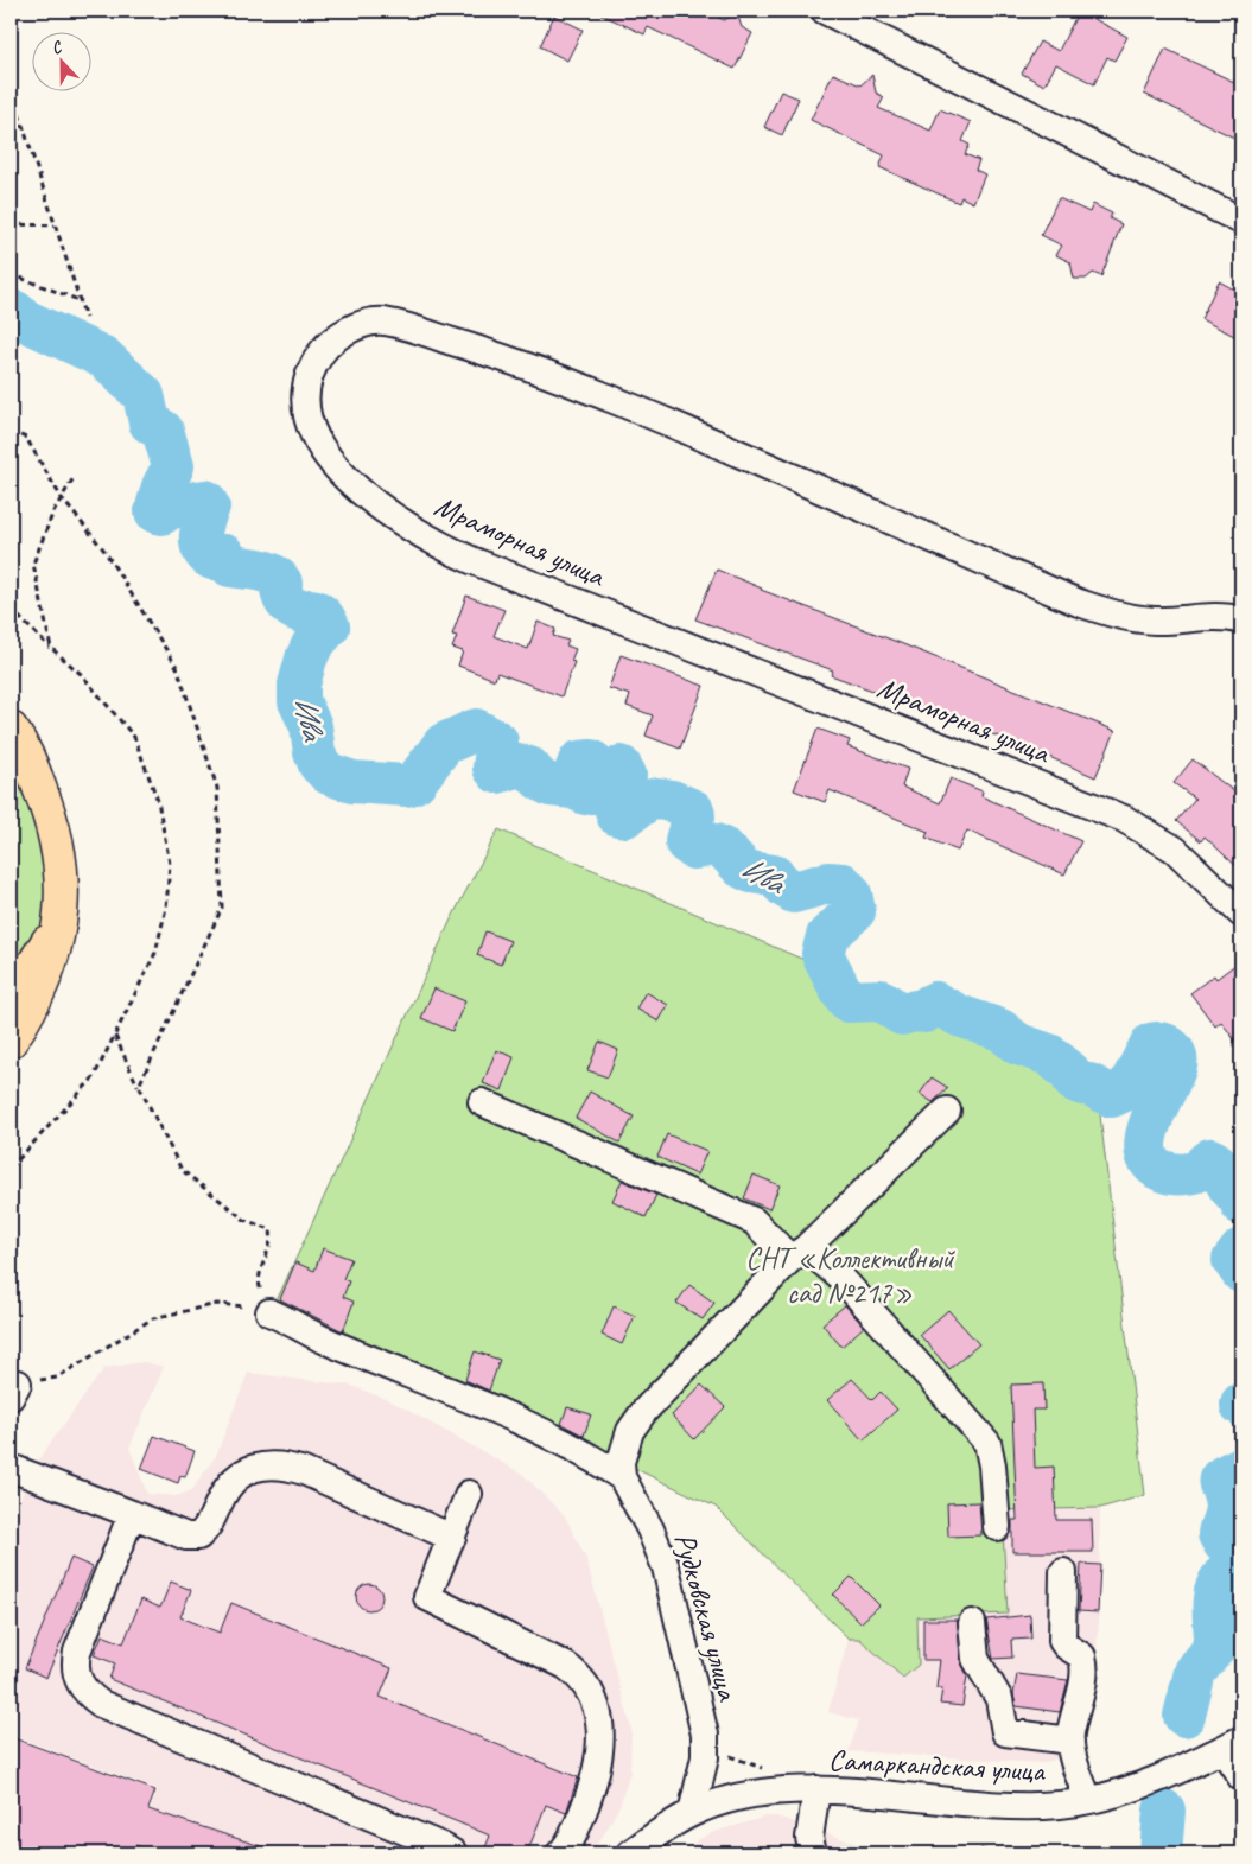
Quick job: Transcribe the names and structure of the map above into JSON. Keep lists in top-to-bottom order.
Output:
{
  "streets": {
    "street": ["Мраморная улица", "Рудковская улица", "Самаркандская улица"]
  },
  "crossings": [
    ["Рудковская улица", "Самаркандская улица"]
  ],
  "water": ["Ива"],
  "parks": ["СНТ «Коллективный сад №217»"],
  "north": "top"
}
